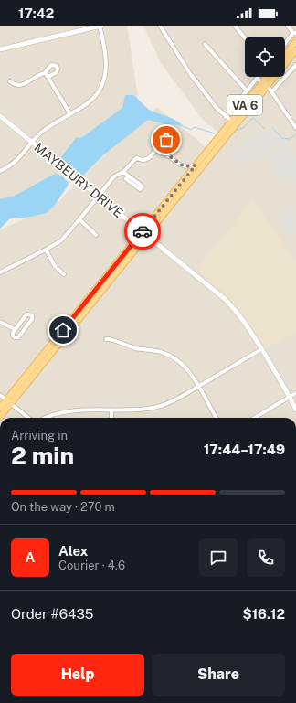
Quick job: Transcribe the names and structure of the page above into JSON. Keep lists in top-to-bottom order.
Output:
{
  "streets": {
    "main road": ["VA 6"],
    "street": ["MAYBEURY DRIVE"]
  },
  "crossings": [
    ["VA 6", "MAYBEURY DRIVE"]
  ],
  "page": {
    "status": "17:42",
    "heading": ["2 min", "Arriving in", "17:44–17:49"],
    "panel": [
      "Alex",
      "Courier · 4.6",
      "Order #6435",
      "$16.12"
    ],
    "bar": "On the way · 270 m",
    "round": "A",
    "buttons": ["Help", "Share"]
  }
}
